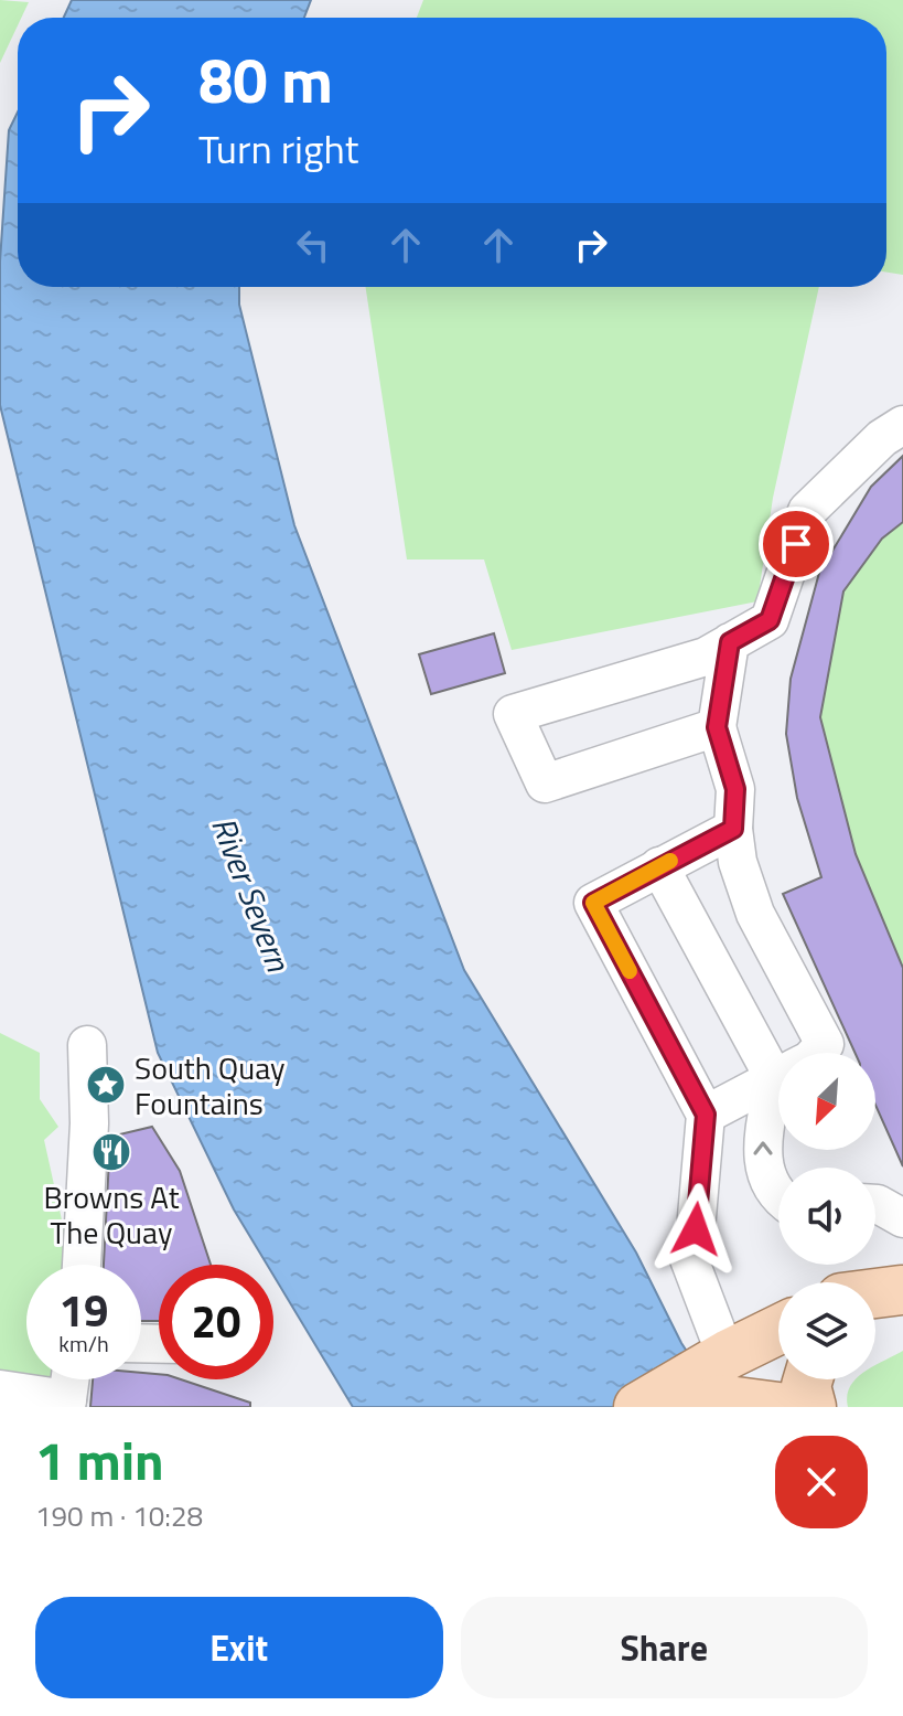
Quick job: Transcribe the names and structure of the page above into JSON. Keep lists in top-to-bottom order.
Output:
{
  "water": ["River Severn"],
  "places": {
    "place": ["South Quay Fountains"],
    "restaurant": ["Browns At The Quay"]
  },
  "north": "bottom left",
  "page": {
    "turn": ["80 m", "Turn right"],
    "speed": "19 km/h",
    "limit": "20",
    "heading": ["1 min", "190 m · 10:28"],
    "buttons": ["Exit", "Share"]
  }
}
